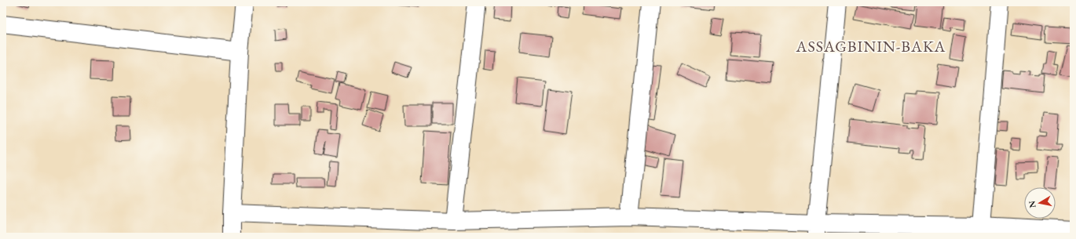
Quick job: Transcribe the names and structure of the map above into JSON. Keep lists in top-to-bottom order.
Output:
{
  "districts": ["ASSAGBININ-BAKA"],
  "north": "left"
}
